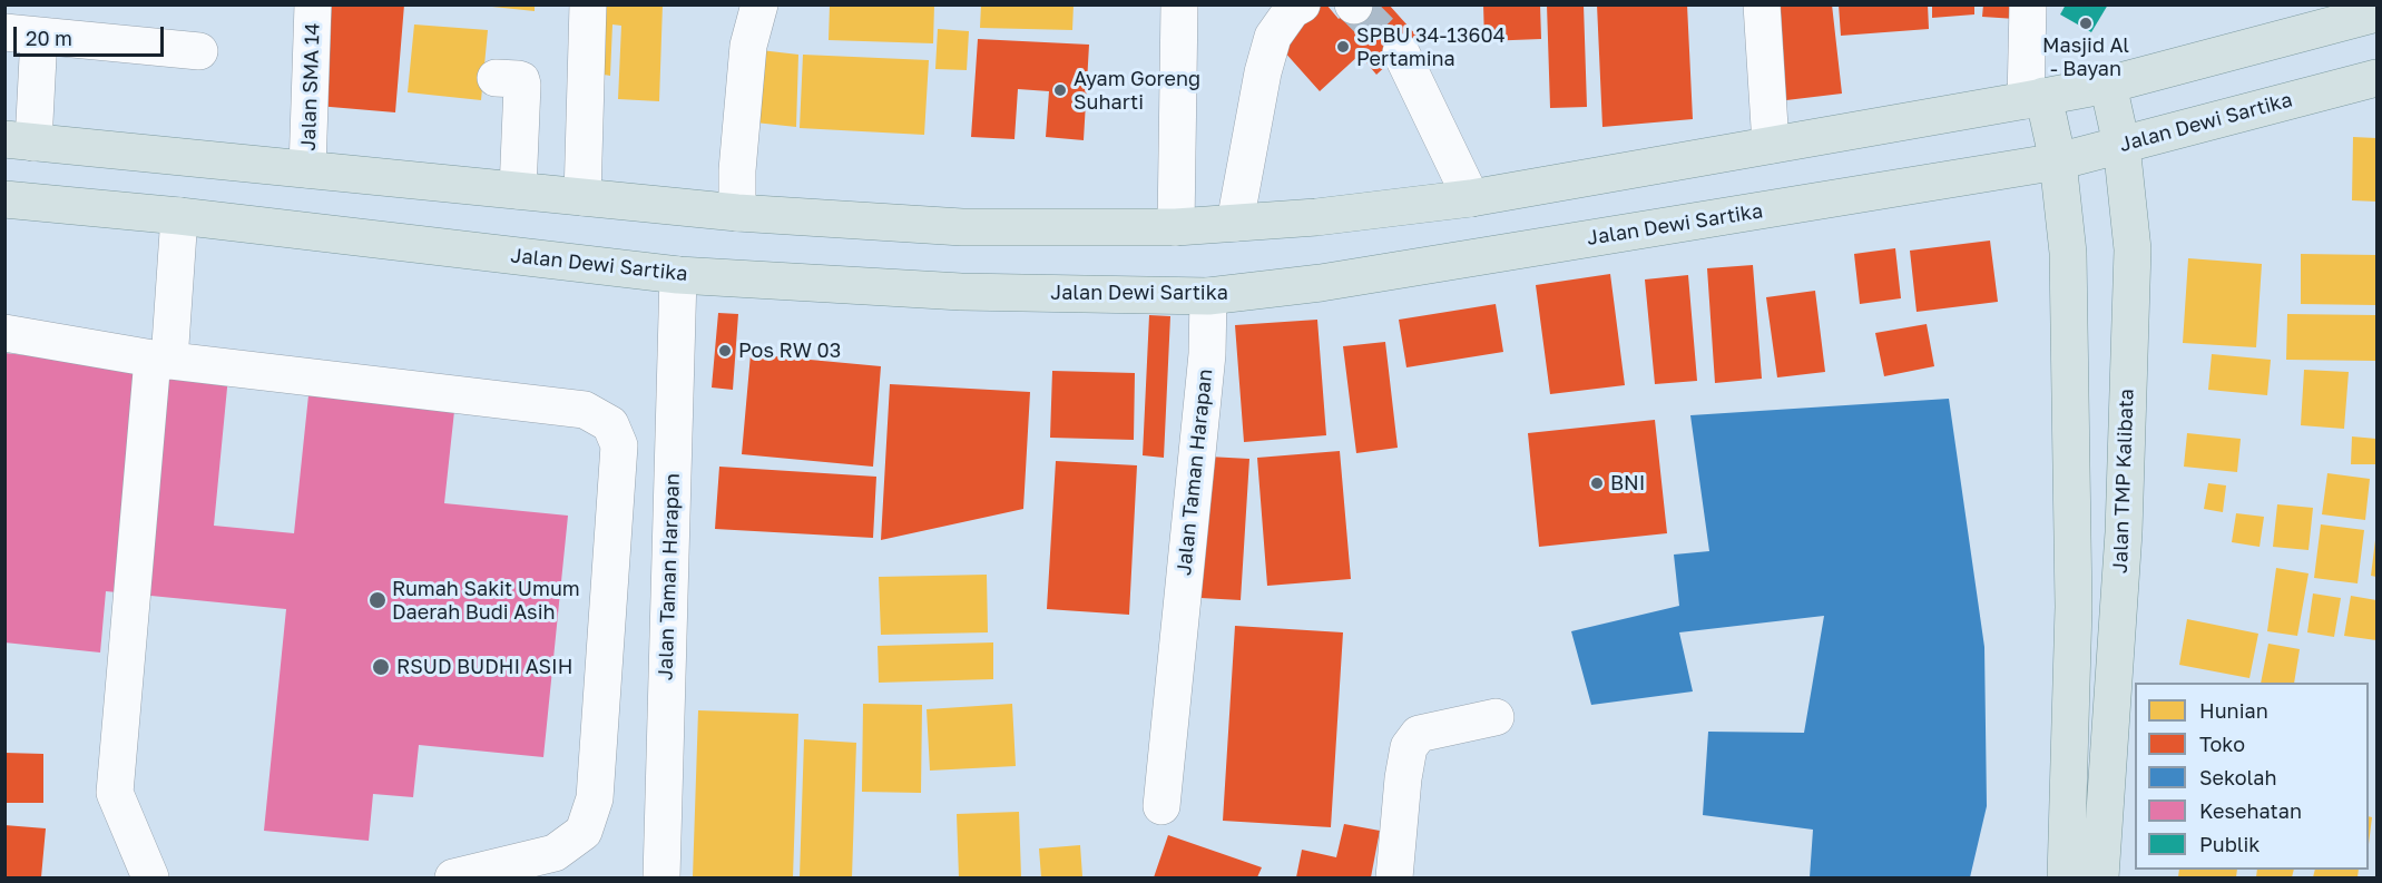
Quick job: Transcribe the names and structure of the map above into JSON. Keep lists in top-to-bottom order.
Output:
{
  "streets": {
    "main road": ["Jalan Dewi Sartika", "Jalan TMP Kalibata"],
    "street": ["Jalan SMA 14", "Jalan Taman Harapan"]
  },
  "crossings": [
    ["Jalan Dewi Sartika", "Jalan Taman Harapan"],
    ["Jalan Dewi Sartika", "Jalan TMP Kalibata"]
  ],
  "places": [
    "Masjid Al - Bayan",
    "SPBU 34-13604 Pertamina",
    "Ayam Goreng Suharti",
    "Pos RW 03",
    "BNI",
    "Rumah Sakit Umum Daerah Budi Asih",
    "RSUD BUDHI ASIH"
  ],
  "legend": [
    "Hunian",
    "Toko",
    "Sekolah",
    "Kesehatan",
    "Publik"
  ],
  "scale_bar": "20 m"
}
